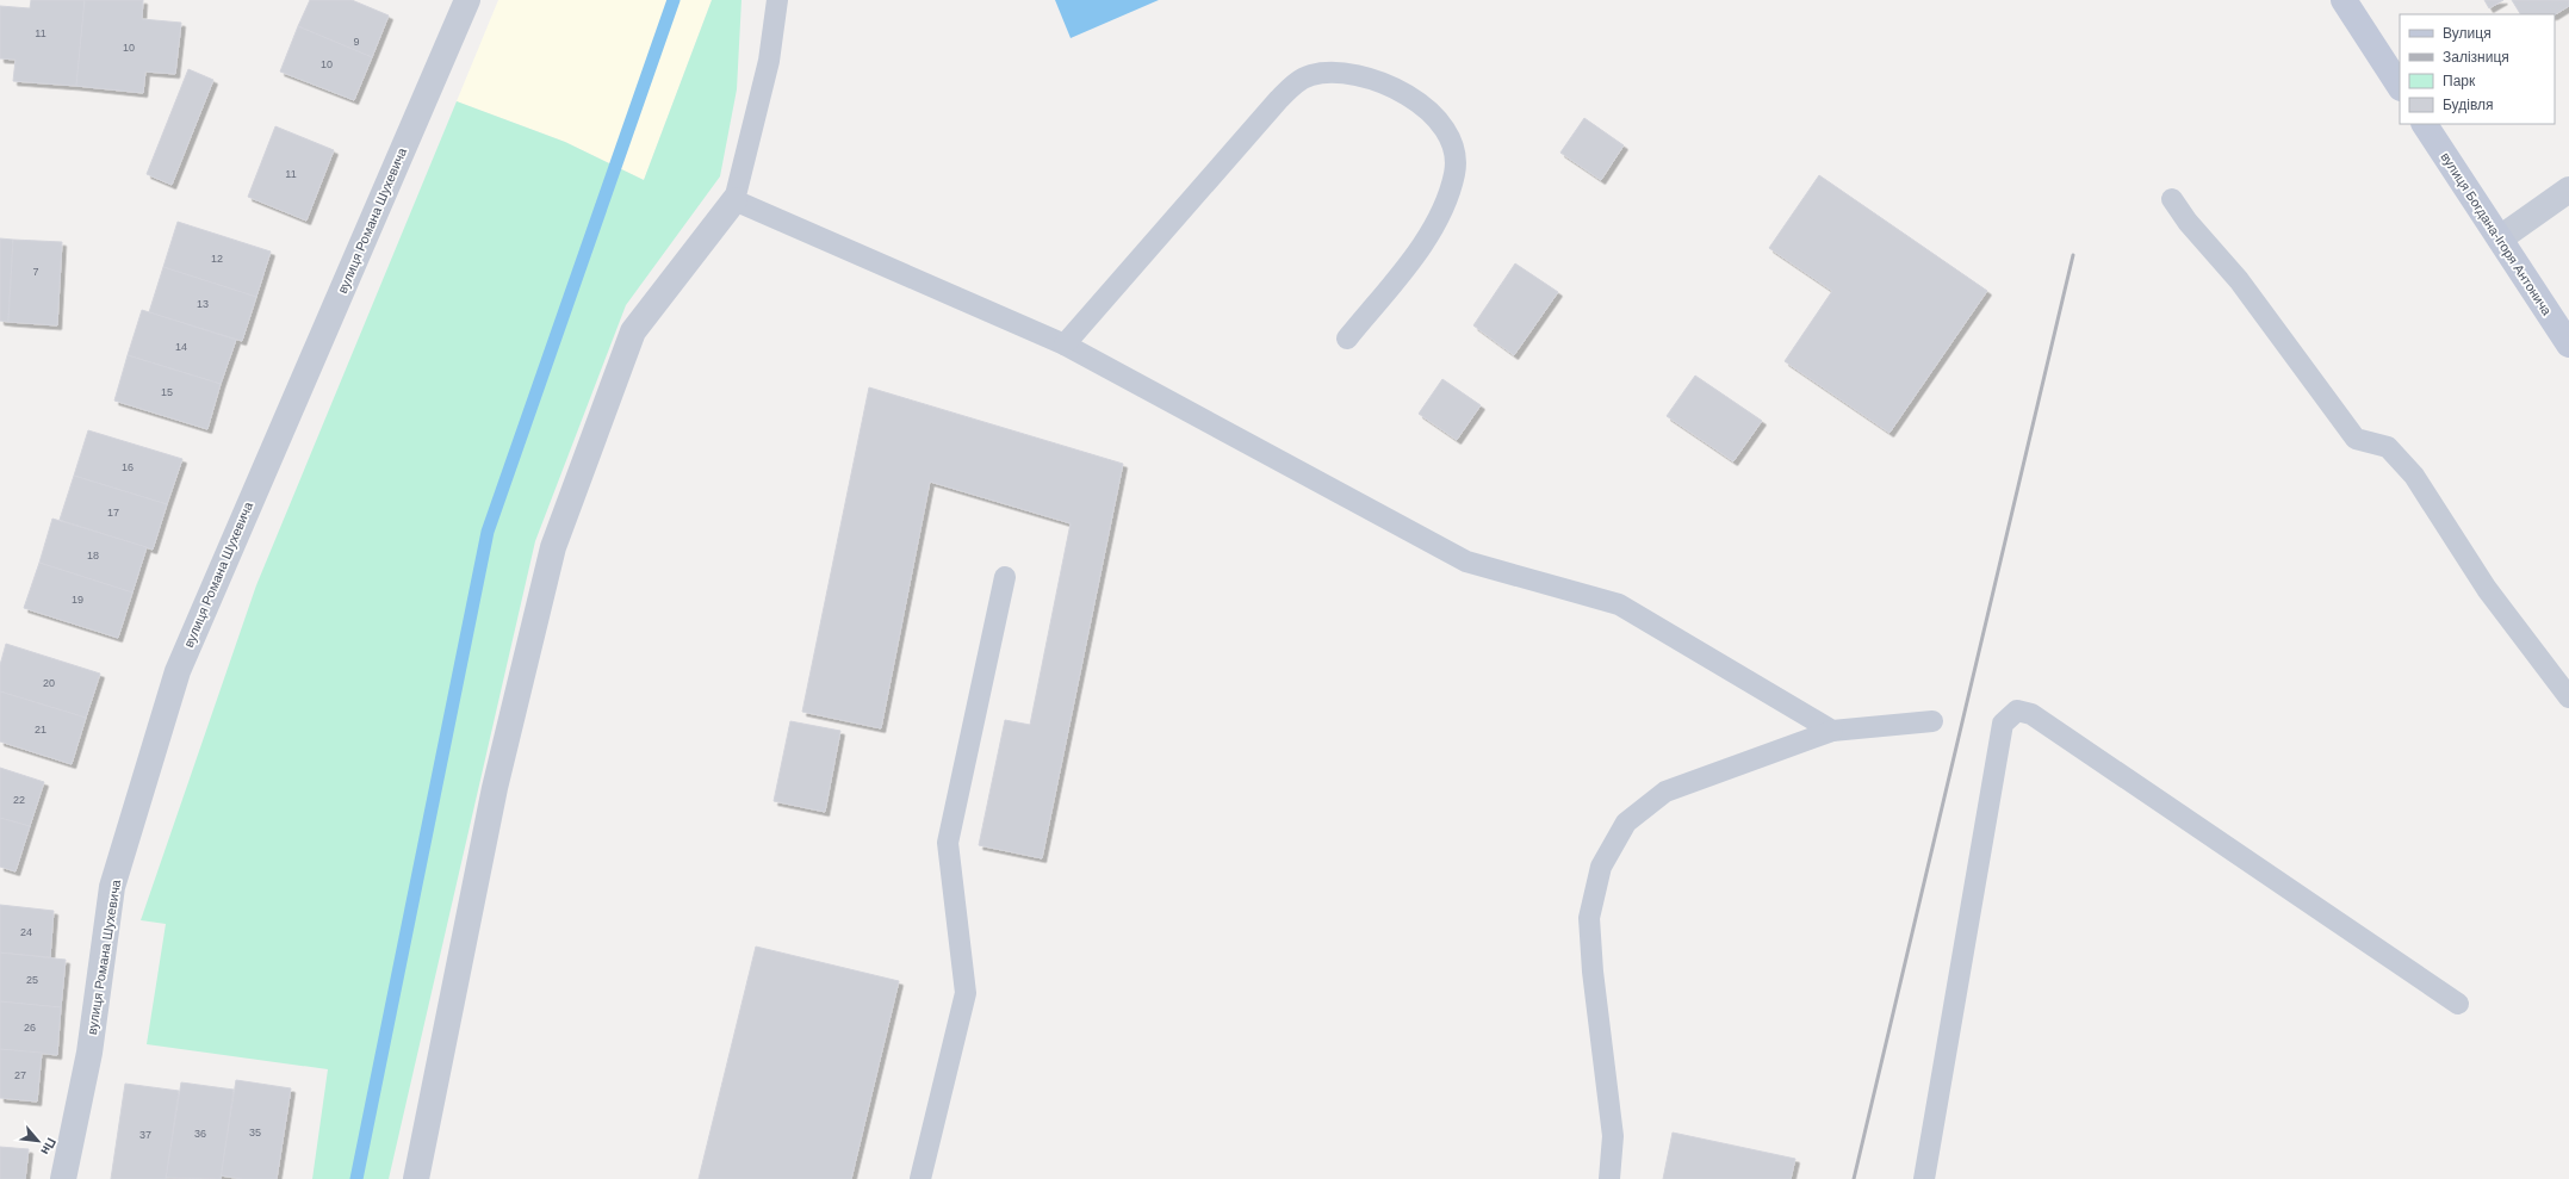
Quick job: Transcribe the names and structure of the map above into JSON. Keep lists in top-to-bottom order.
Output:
{
  "streets": {
    "main road": ["вулиця Богдана-Ігоря Антонича"],
    "street": ["вулиця Романа Шухевича"]
  },
  "house_numbers": [
    "11",
    "9",
    "10",
    "10",
    "11",
    "12",
    "7",
    "13",
    "14",
    "15",
    "16",
    "17",
    "18",
    "19",
    "20",
    "21",
    "22",
    "24",
    "25",
    "26",
    "27",
    "35",
    "36",
    "37"
  ],
  "legend": [
    "Вулиця",
    "Залізниця",
    "Парк",
    "Будівля"
  ],
  "north": "bottom right"
}
